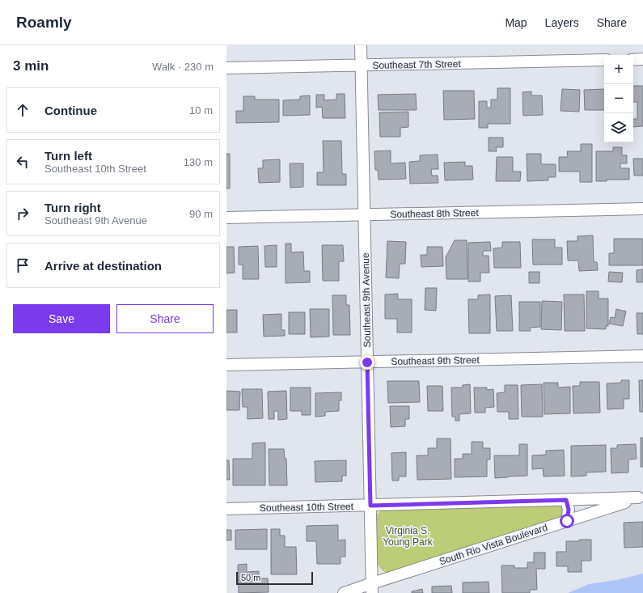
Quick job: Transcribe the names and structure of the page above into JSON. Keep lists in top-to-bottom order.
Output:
{
  "streets": {
    "street": [
      "Southeast 7th Street",
      "Southeast 8th Street",
      "Southeast 9th Avenue",
      "Southeast 9th Street",
      "Southeast 10th Street",
      "South Rio Vista Boulevard"
    ]
  },
  "crossings": [
    ["Southeast 7th Street", "Southeast 9th Avenue"],
    ["Southeast 8th Street", "Southeast 9th Avenue"],
    ["Southeast 9th Avenue", "Southeast 9th Street"],
    ["Southeast 9th Avenue", "Southeast 10th Street"],
    ["Southeast 9th Avenue", "South Rio Vista Boulevard"],
    ["Southeast 10th Street", "South Rio Vista Boulevard"]
  ],
  "parks": ["Virginia S. Young Park"],
  "scale_bar": "50 m",
  "page": {
    "header": "Roamly",
    "nav": ["Map", "Layers", "Share"],
    "heading": ["3 min", "Walk · 230 m"],
    "map_buttons": ["+", "−"],
    "list": [
      ["Continue", "10 m"],
      ["Turn left", "Southeast 10th Street", "130 m"],
      ["Turn right", "Southeast 9th Avenue", "90 m"],
      "Arrive at destination"
    ],
    "buttons": ["Save", "Share"],
    "scale": "50 m"
  }
}
